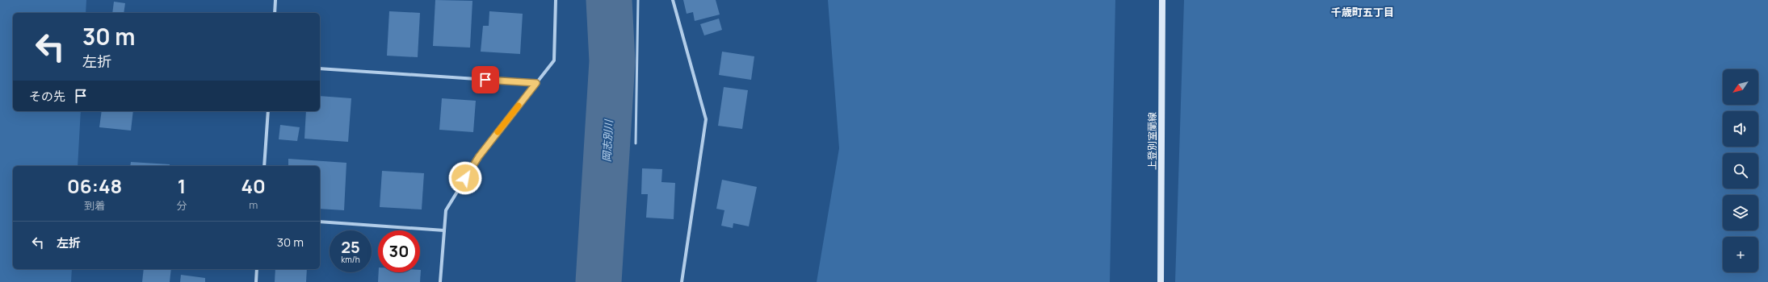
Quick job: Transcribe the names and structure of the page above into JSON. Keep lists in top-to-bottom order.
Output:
{
  "streets": {
    "main road": ["上登別室蘭線"]
  },
  "districts": ["千歳町五丁目"],
  "water": ["岡志別川"],
  "north": "bottom left",
  "page": {
    "turn": ["30 m", "左折"],
    "map_buttons": "+",
    "then": "その先",
    "eta": [
      "06:48",
      "到着",
      "1",
      "分",
      "40",
      "m"
    ],
    "list": [
      {
        "name": "左折",
        "value": "30 m"
      }
    ],
    "speed": "25 km/h",
    "limit": "30"
  }
}
